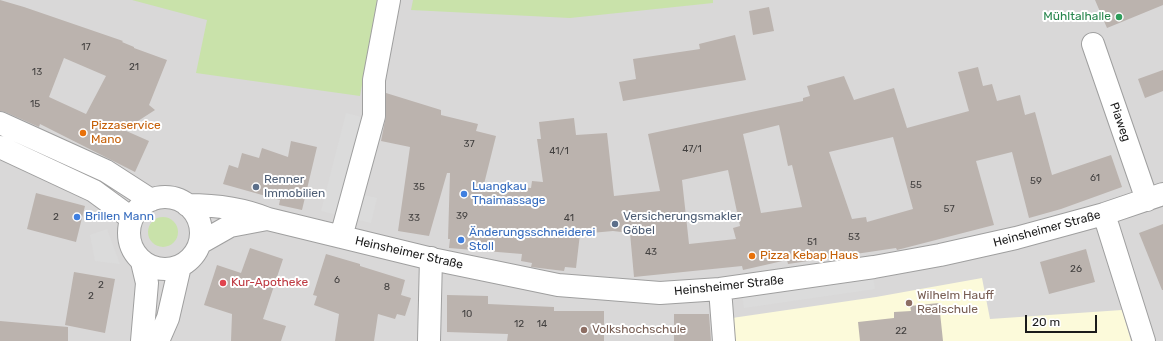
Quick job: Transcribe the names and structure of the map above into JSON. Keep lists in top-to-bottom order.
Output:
{
  "streets": {
    "street": ["Piaweg", "Heinsheimer Straße"]
  },
  "crossings": [
    ["Piaweg", "Heinsheimer Straße"]
  ],
  "places": [
    "Mühltalhalle",
    "Pizzaservice Mano",
    "Renner Immobilien",
    "Luangkau Thaimassage",
    "Brillen Mann",
    "Versicherungsmakler Göbel",
    "Änderungsschneiderei Stoll",
    "Pizza Kebap Haus",
    "Kur-Apotheke",
    "Wilhelm Hauff Realschule",
    "Volkshochschule"
  ],
  "house_numbers": [
    "17",
    "21",
    "13",
    "15",
    "37",
    "47/1",
    "41/1",
    "61",
    "59",
    "55",
    "35",
    "57",
    "39",
    "2",
    "33",
    "41",
    "53",
    "51",
    "43",
    "26",
    "6",
    "2",
    "8",
    "2",
    "10",
    "12",
    "14",
    "22"
  ],
  "scale_bar": "20 m"
}
